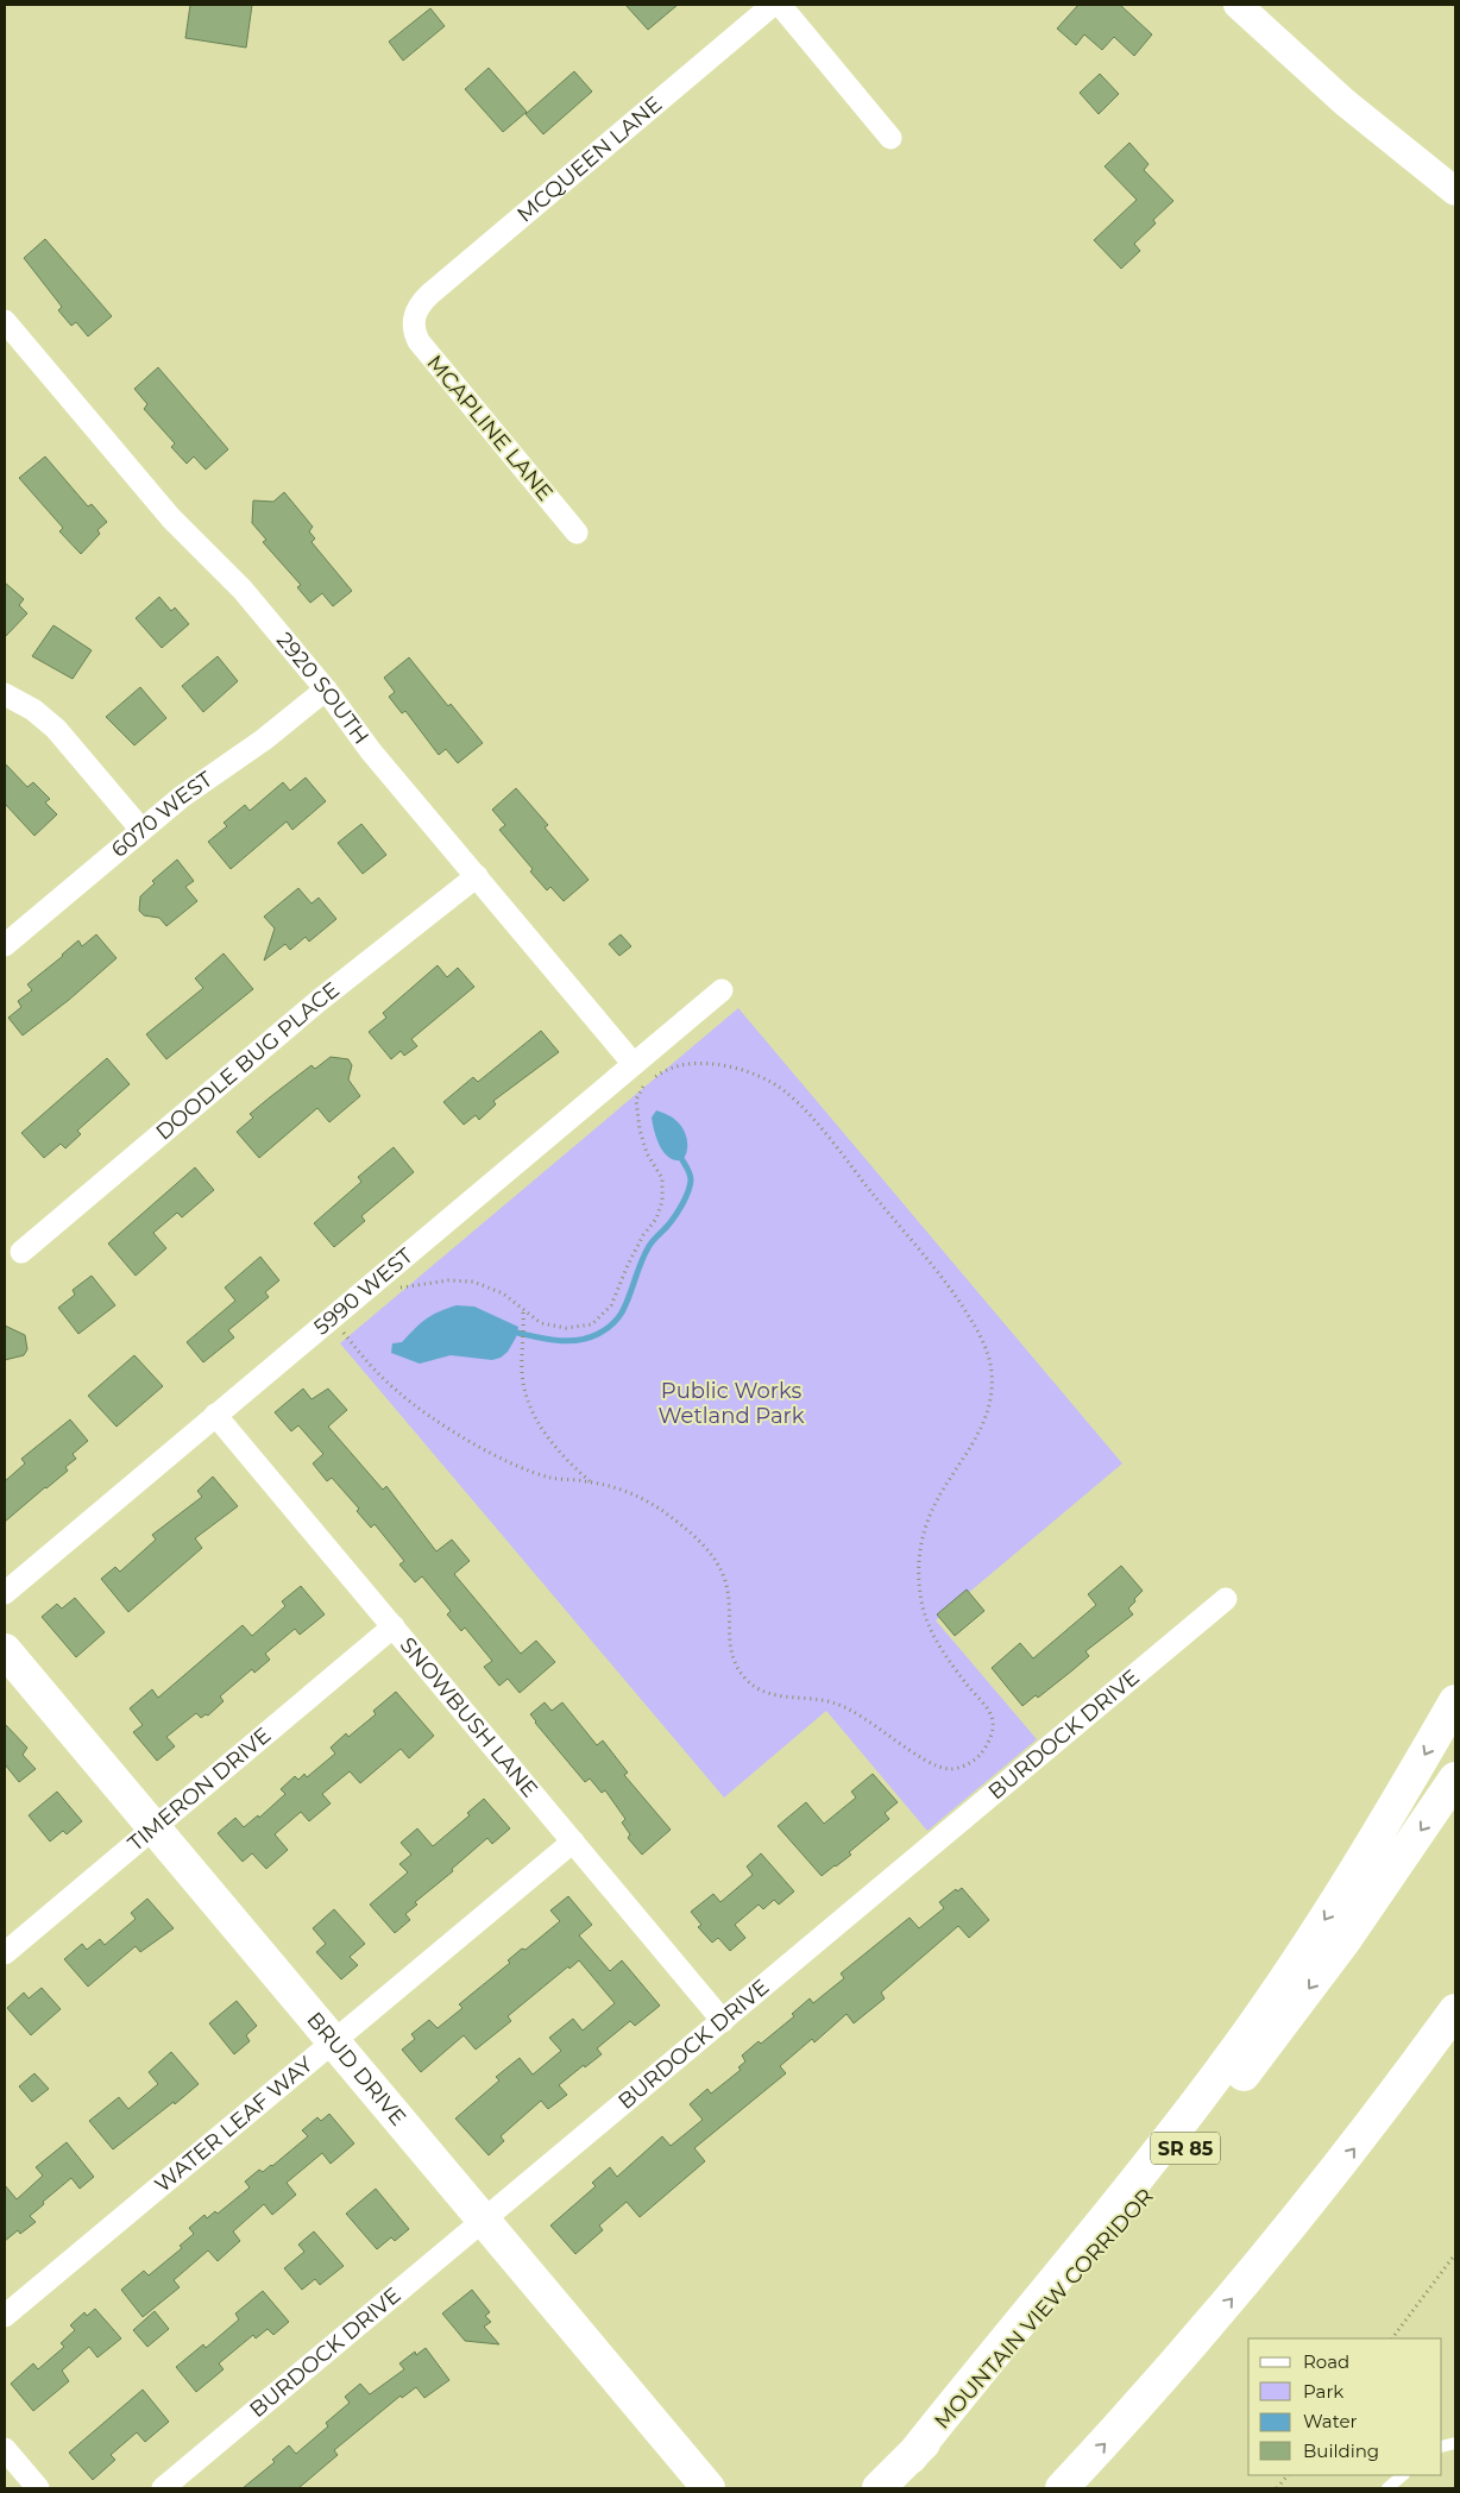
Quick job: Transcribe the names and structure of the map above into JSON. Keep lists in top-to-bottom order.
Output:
{
  "streets": {
    "main road": ["BRUD DRIVE", "SR 85", "MOUNTAIN VIEW CORRIDOR"],
    "street": [
      "MCQUEEN LANE",
      "MCAPLINE LANE",
      "2920 SOUTH",
      "6070 WEST",
      "DOODLE BUG PLACE",
      "5990 WEST",
      "SNOWBUSH LANE",
      "BURDOCK DRIVE",
      "TIMERON DRIVE",
      "WATER LEAF WAY"
    ]
  },
  "crossings": [
    ["MCQUEEN LANE", "MCAPLINE LANE"],
    ["2920 SOUTH", "6070 WEST"],
    ["2920 SOUTH", "DOODLE BUG PLACE"],
    ["2920 SOUTH", "5990 WEST"],
    ["5990 WEST", "SNOWBUSH LANE"],
    ["SNOWBUSH LANE", "BURDOCK DRIVE"],
    ["SNOWBUSH LANE", "TIMERON DRIVE"],
    ["SNOWBUSH LANE", "WATER LEAF WAY"],
    ["BURDOCK DRIVE", "BRUD DRIVE"],
    ["TIMERON DRIVE", "BRUD DRIVE"],
    ["BRUD DRIVE", "WATER LEAF WAY"]
  ],
  "parks": ["Public Works Wetland Park"],
  "legend": [
    "Road",
    "Park",
    "Water",
    "Building"
  ]
}
